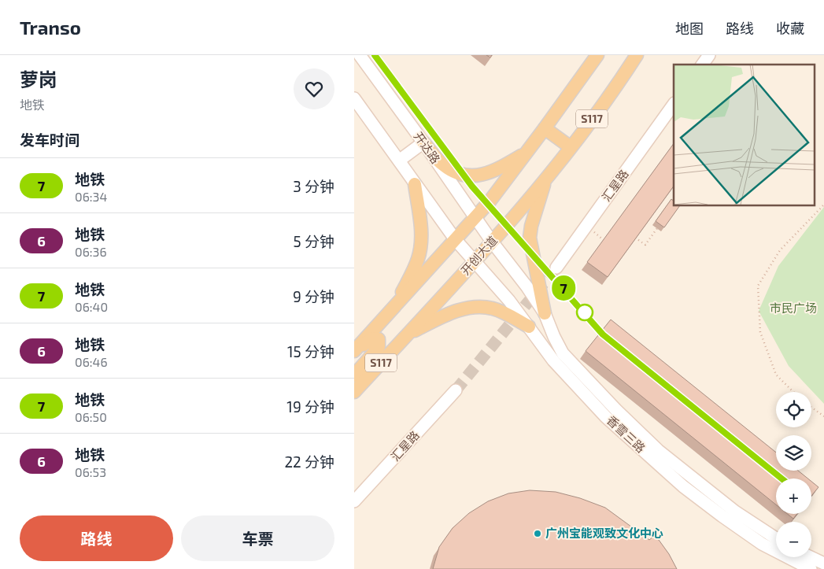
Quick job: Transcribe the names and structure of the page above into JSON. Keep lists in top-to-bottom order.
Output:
{
  "streets": {
    "main road": [
      "S117",
      "开达路",
      "汇星路",
      "开创大道",
      "香雪三路"
    ]
  },
  "crossings": [
    ["S117", "开达路"],
    ["开达路", "开创大道"],
    ["开达路", "香雪三路"],
    ["开创大道", "香雪三路"]
  ],
  "parks": ["市民广场"],
  "places": ["广州宝能观致文化中心"],
  "lines": ["metro line 7"],
  "page": {
    "header": "Transo",
    "nav": ["地图", "路线", "收藏"],
    "heading": [
      ["萝岗", "地铁"],
      "发车时间"
    ],
    "on_map": "7",
    "list": [
      {
        "mark": "7",
        "name": "地铁",
        "note": "06:34",
        "value": "3 分钟"
      },
      {
        "mark": "6",
        "name": "地铁",
        "note": "06:36",
        "value": "5 分钟"
      },
      {
        "mark": "7",
        "name": "地铁",
        "note": "06:40",
        "value": "9 分钟"
      },
      {
        "mark": "6",
        "name": "地铁",
        "note": "06:46",
        "value": "15 分钟"
      },
      {
        "mark": "7",
        "name": "地铁",
        "note": "06:50",
        "value": "19 分钟"
      },
      {
        "mark": "6",
        "name": "地铁",
        "note": "06:53",
        "value": "22 分钟"
      }
    ],
    "map_buttons": ["+", "−"],
    "buttons": ["路线", "车票"]
  }
}
